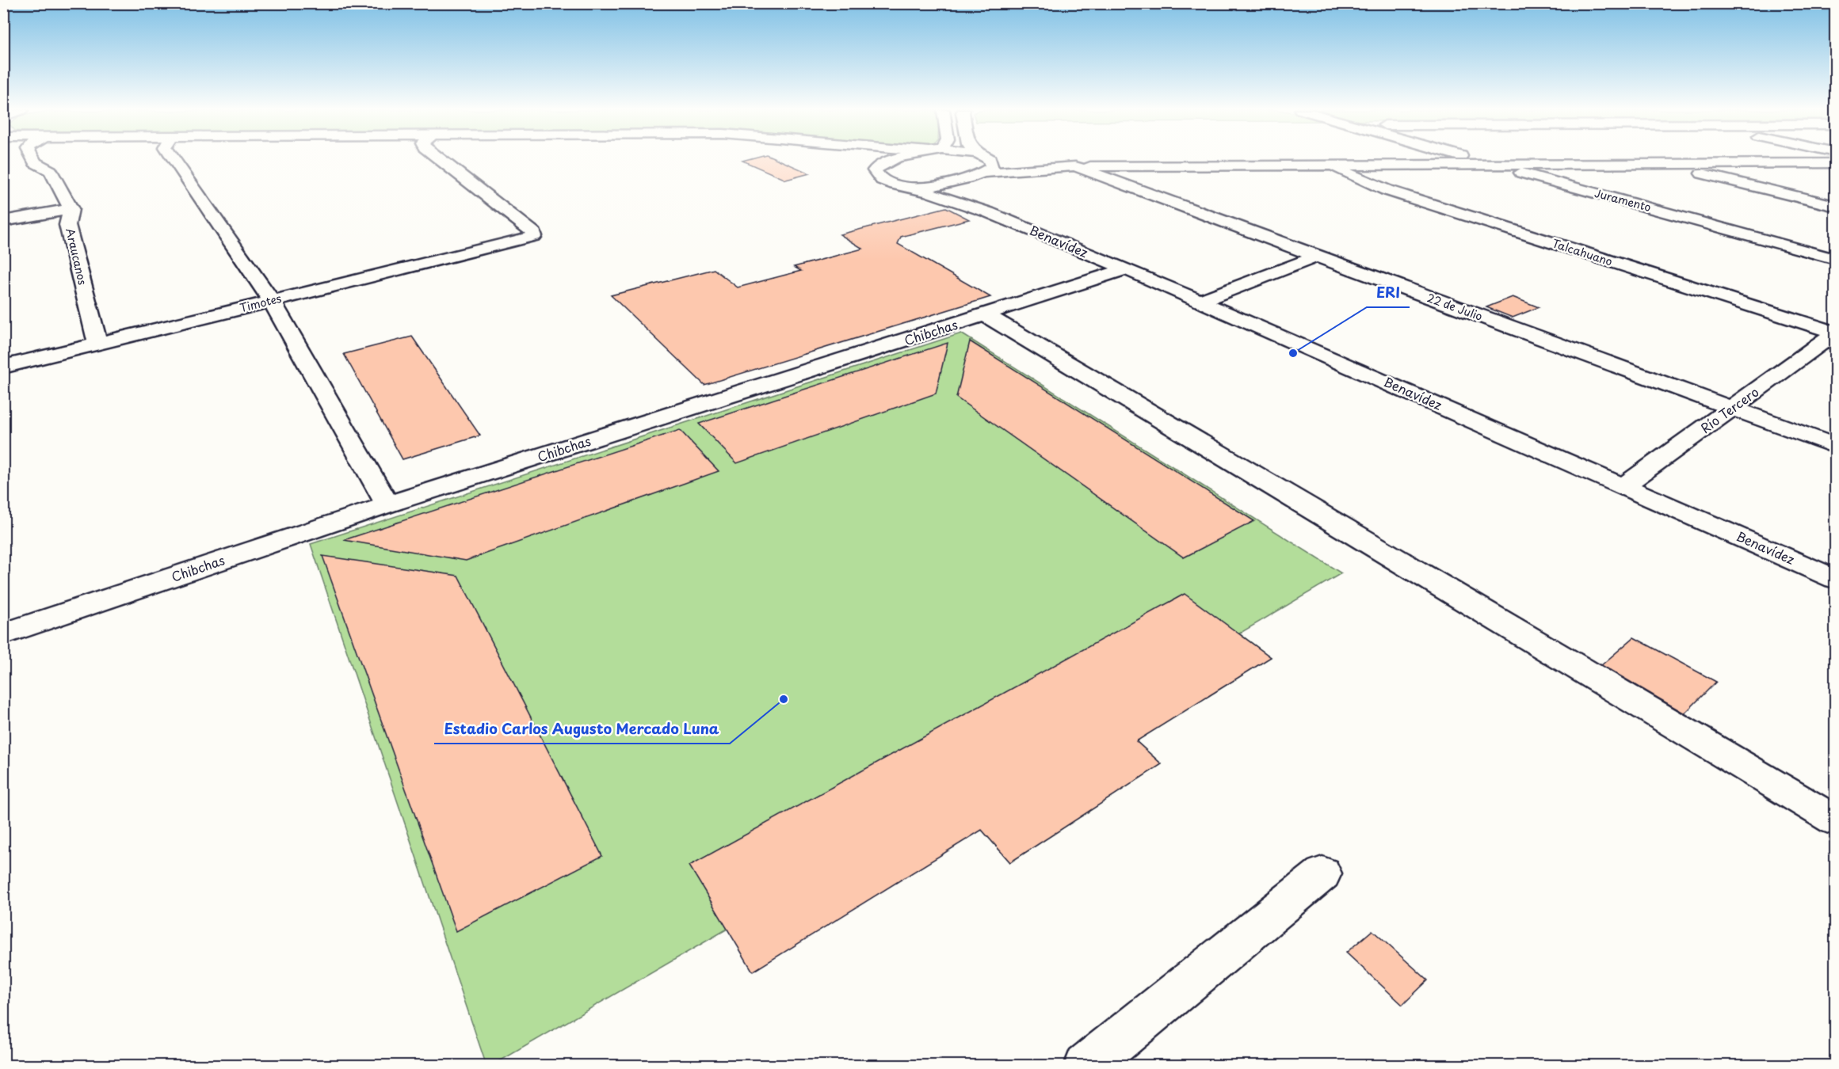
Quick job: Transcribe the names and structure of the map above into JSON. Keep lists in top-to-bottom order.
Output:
{
  "streets": {
    "street": [
      "Juramento",
      "Benavídez",
      "Talcahuano",
      "Araucanos",
      "Timotes",
      "22 de Julio",
      "Chibchas",
      "Río Tercero"
    ]
  },
  "crossings": [
    ["Benavídez", "Chibchas"],
    ["Benavídez", "Río Tercero"],
    ["Talcahuano", "Río Tercero"],
    ["Araucanos", "Timotes"],
    ["22 de Julio", "Río Tercero"]
  ],
  "places": ["ERI", "Estadio Carlos Augusto Mercado Luna"]
}
